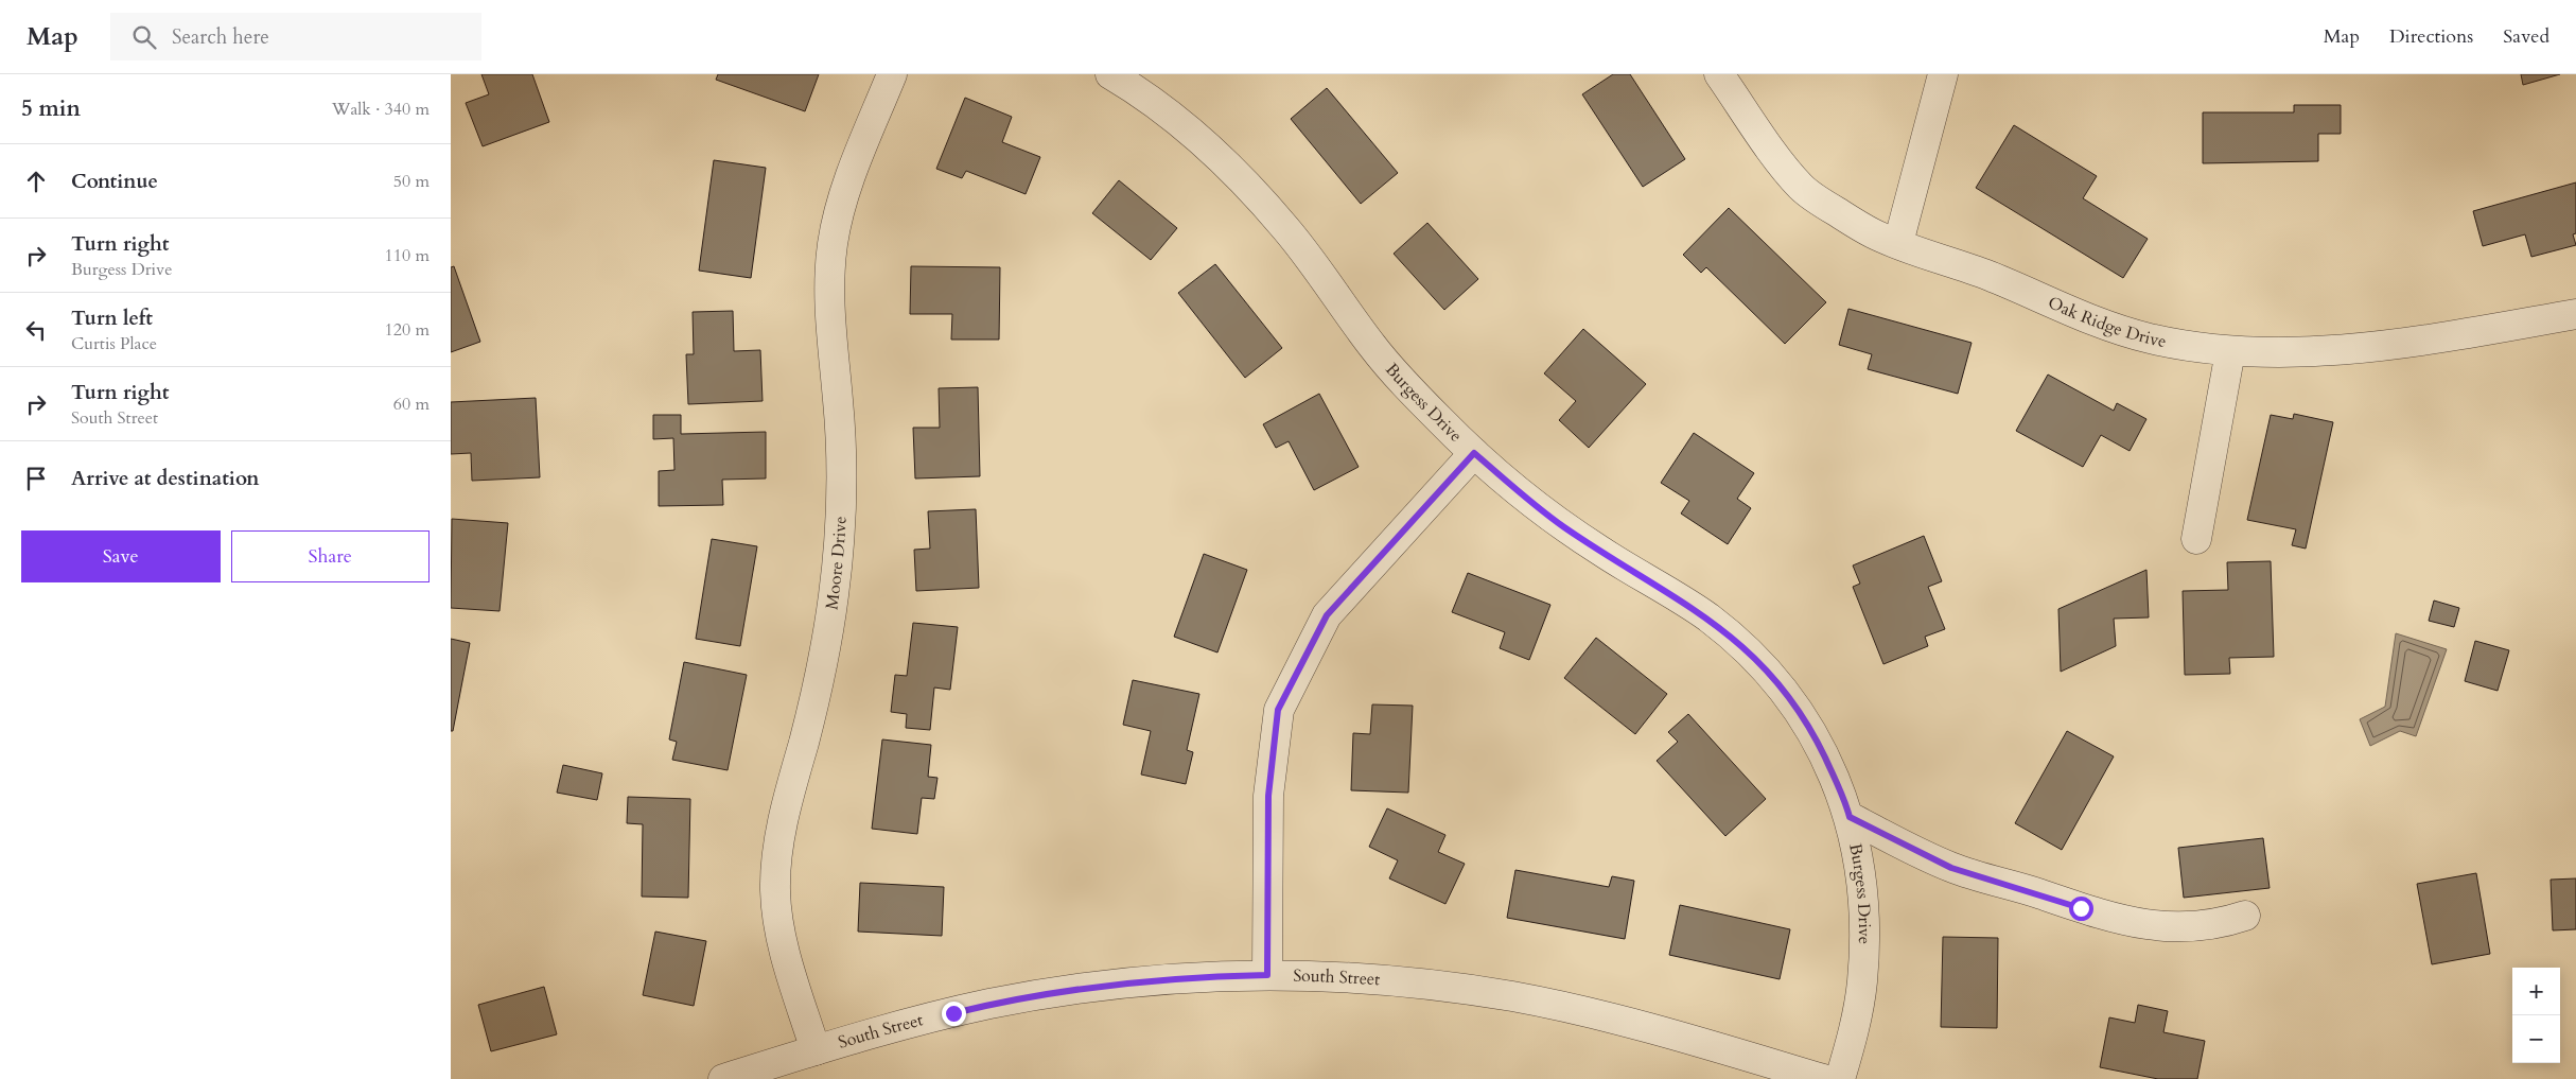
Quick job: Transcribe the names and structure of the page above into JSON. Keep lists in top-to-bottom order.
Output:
{
  "streets": {
    "street": [
      "Oak Ridge Drive",
      "Burgess Drive",
      "Moore Drive",
      "South Street"
    ]
  },
  "crossings": [
    ["Moore Drive", "South Street"]
  ],
  "page": {
    "header": "Map",
    "search": "Search here",
    "nav": ["Map", "Directions", "Saved"],
    "heading": ["5 min", "Walk · 340 m"],
    "list": [
      ["Continue", "50 m"],
      ["Turn right", "Burgess Drive", "110 m"],
      ["Turn left", "Curtis Place", "120 m"],
      ["Turn right", "South Street", "60 m"],
      "Arrive at destination"
    ],
    "buttons": ["Save", "Share"],
    "map_buttons": ["+", "−"]
  }
}
